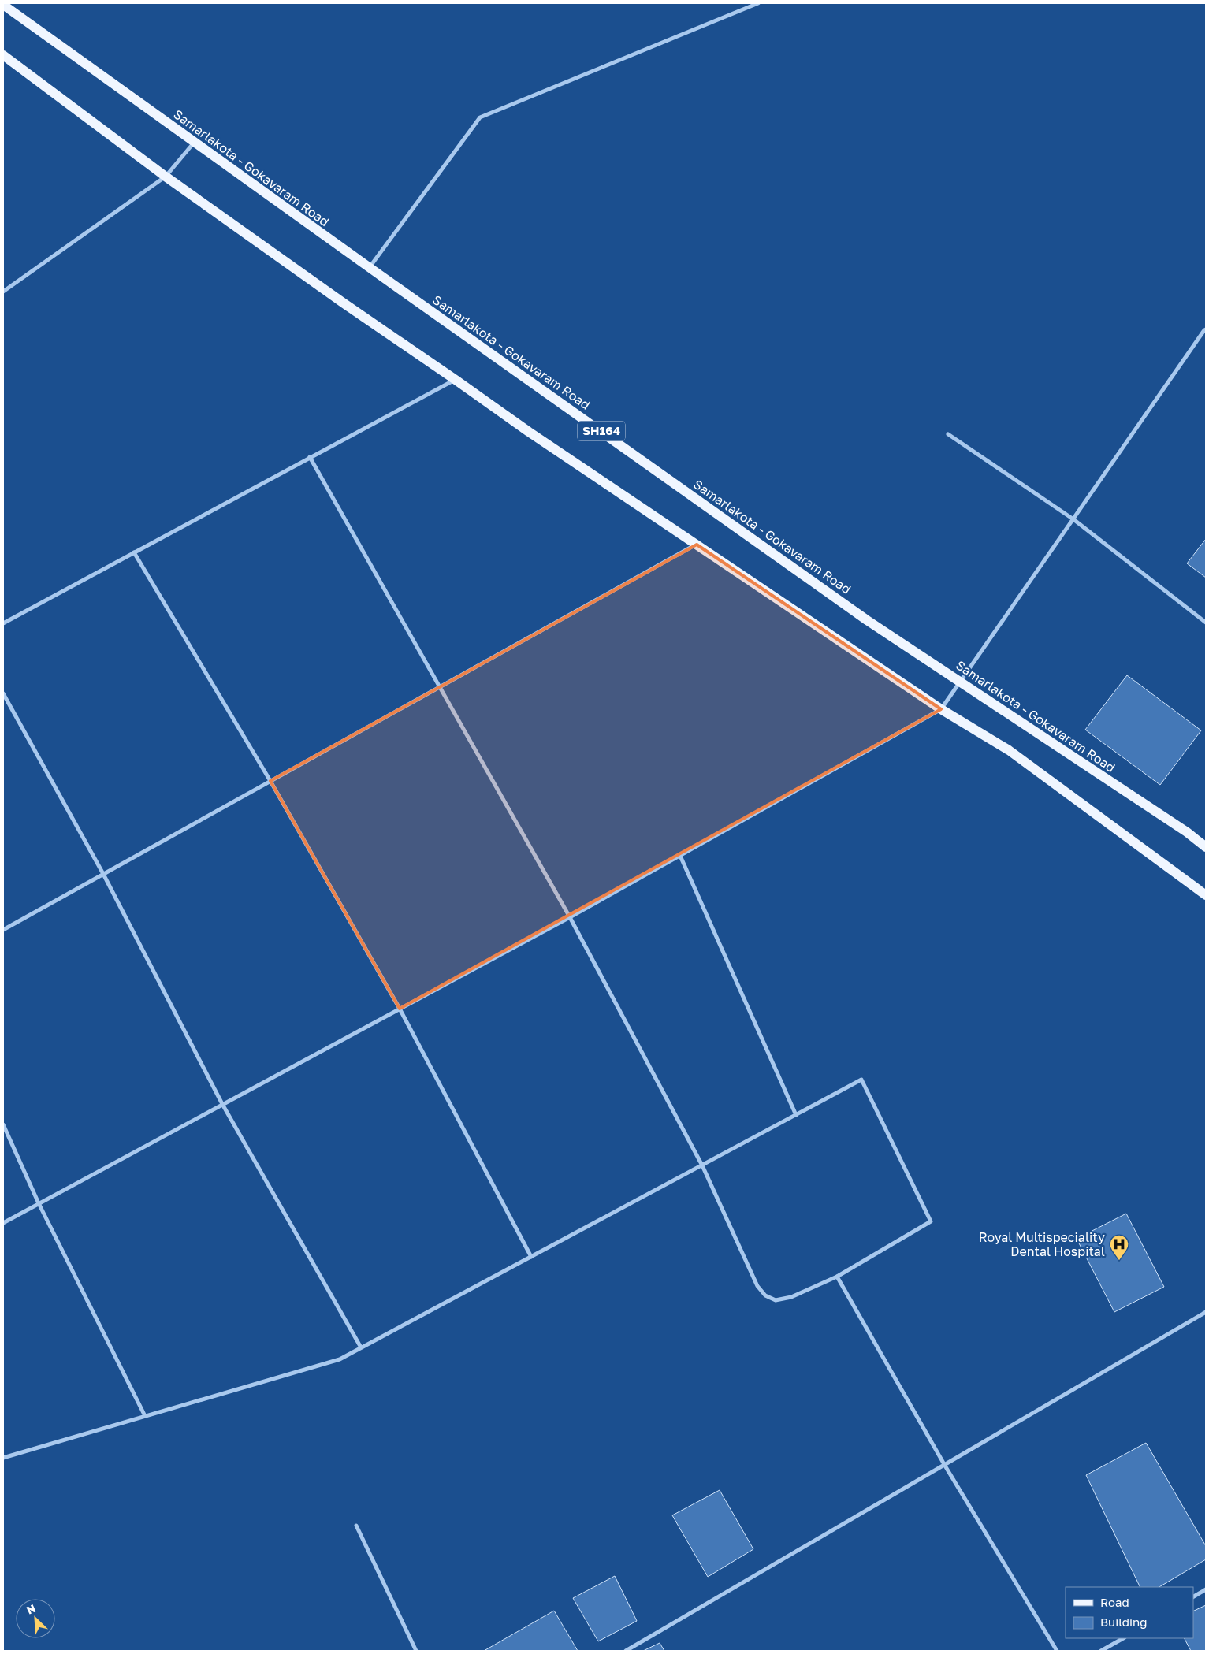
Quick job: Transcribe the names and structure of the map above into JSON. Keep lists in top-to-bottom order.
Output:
{
  "streets": {
    "main road": ["Samarlakota - Gokavaram Road", "SH164"]
  },
  "places": {
    "hospital": ["Royal Multispeciality Dental Hospital"]
  },
  "legend": ["Road", "Building"],
  "north": "top left"
}
